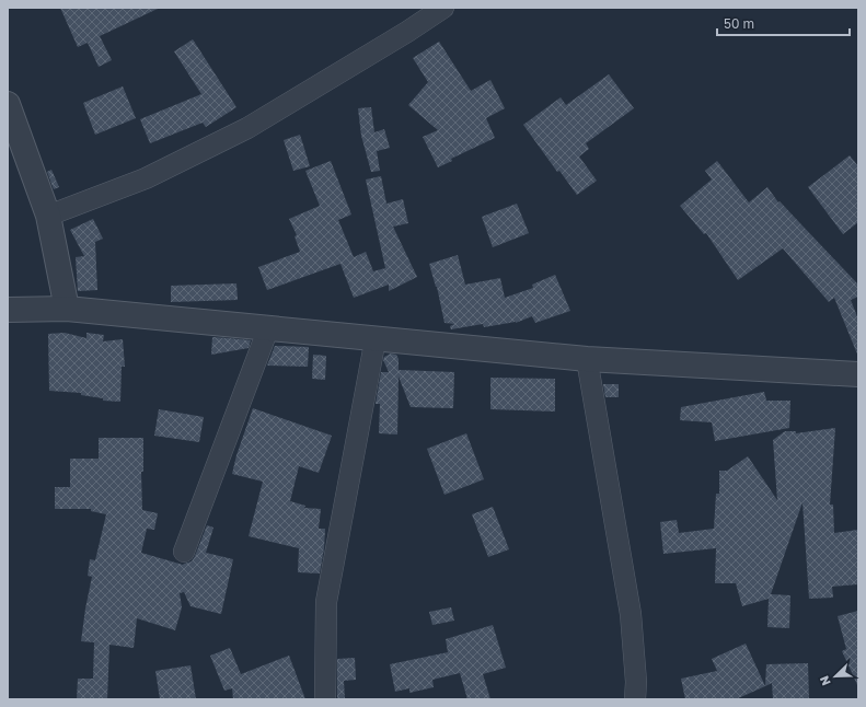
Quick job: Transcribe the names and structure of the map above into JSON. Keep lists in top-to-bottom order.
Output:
{
  "scale_bar": "50 m",
  "north": "bottom left"
}
